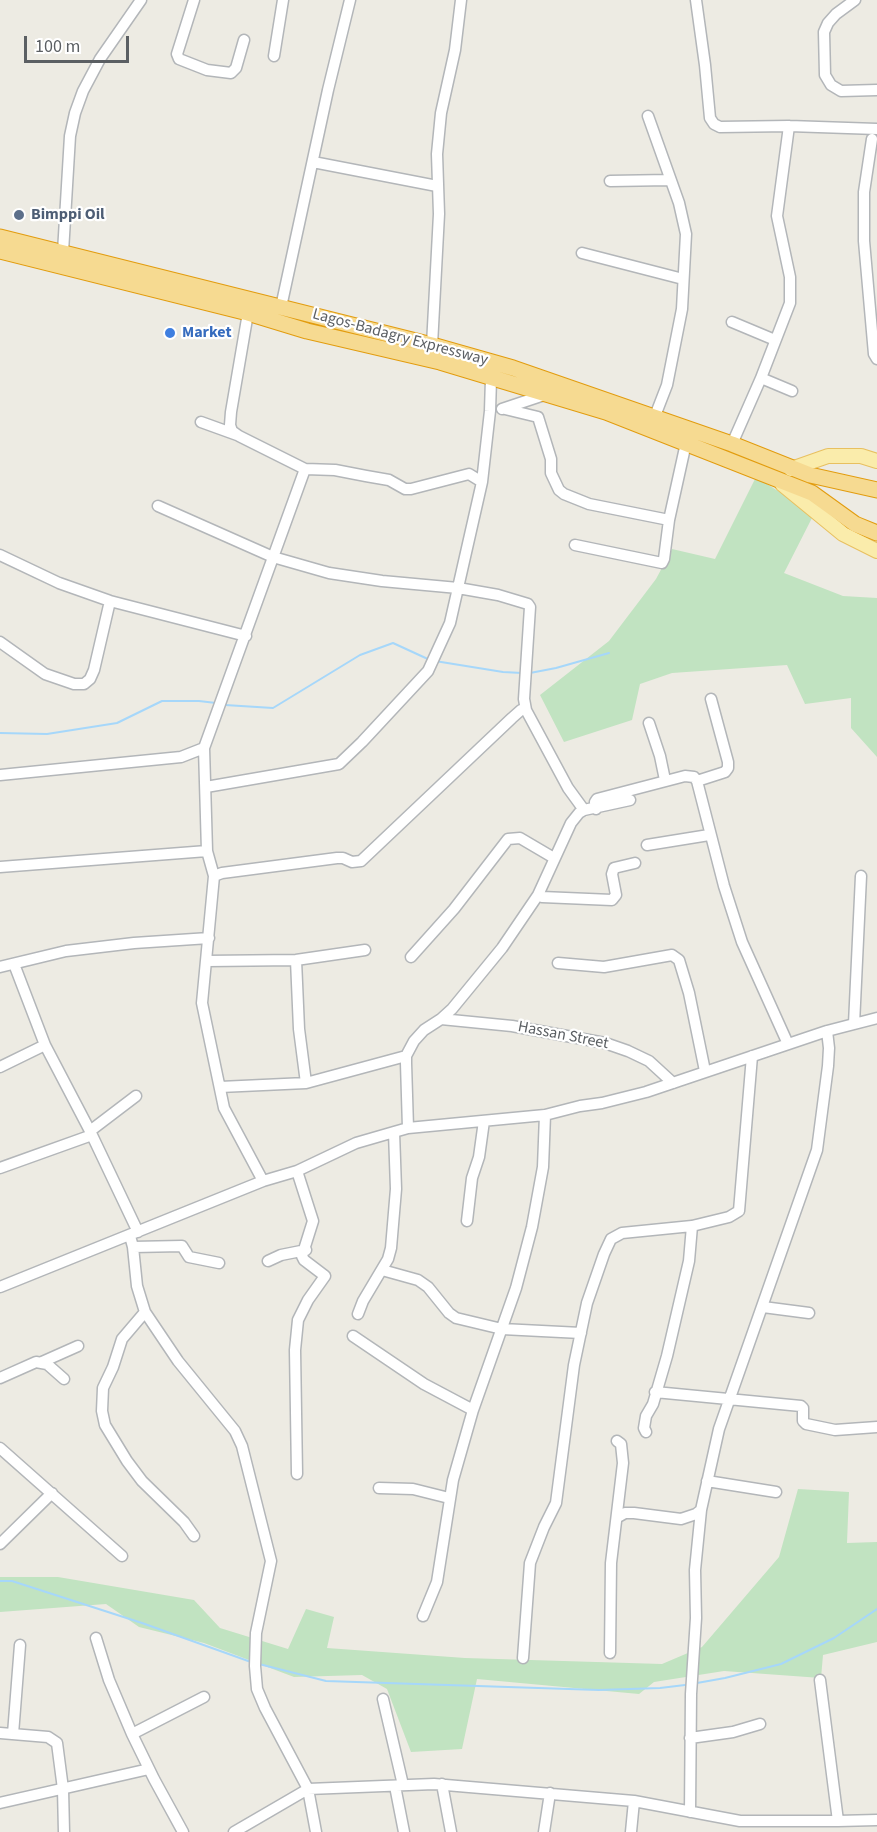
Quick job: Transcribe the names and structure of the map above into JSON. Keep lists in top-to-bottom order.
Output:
{
  "streets": {
    "highway": ["Lagos-Badagry Expressway"],
    "street": ["Hassan Street"]
  },
  "places": ["Bimppi Oil", "Market"],
  "scale_bar": "100 m"
}
